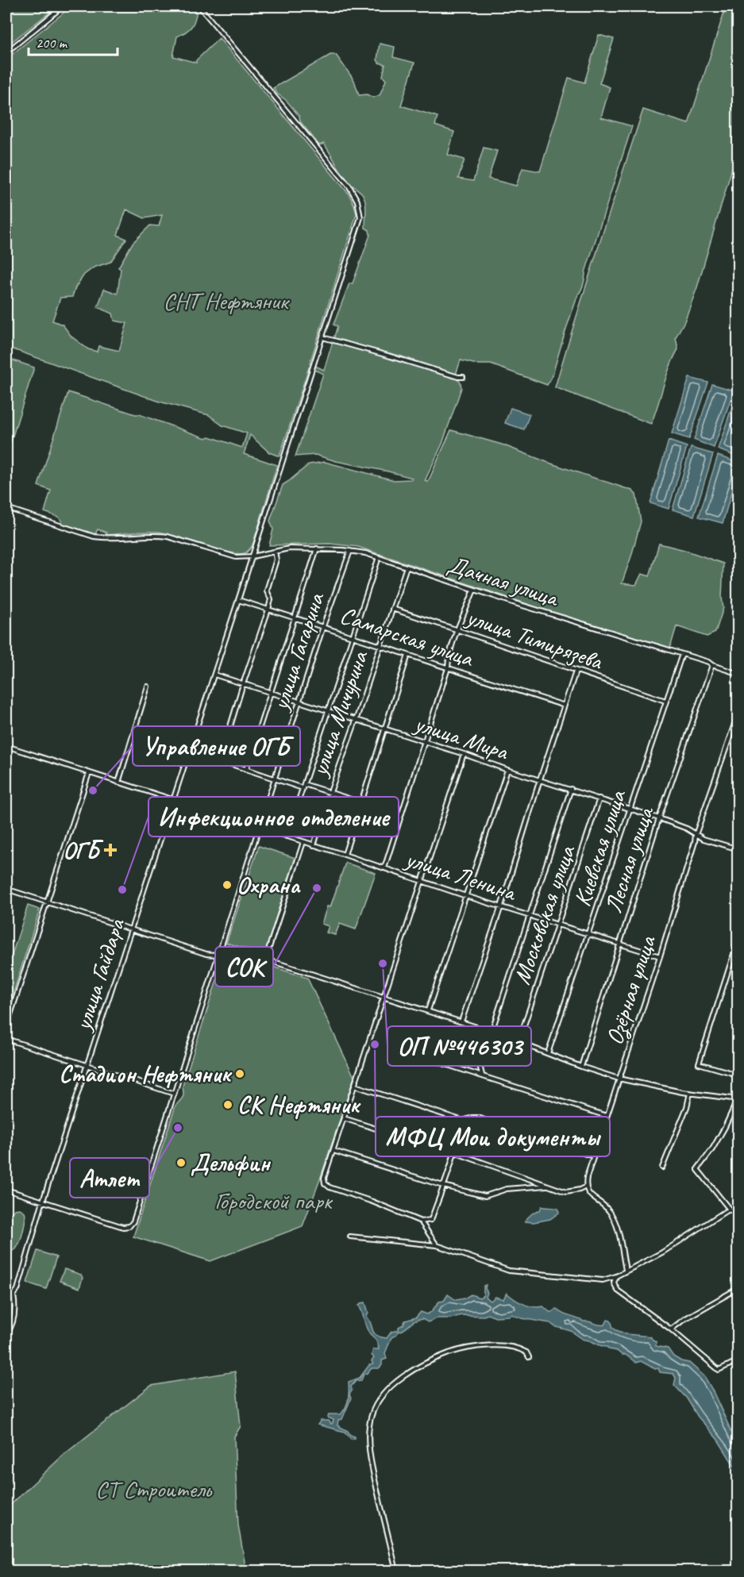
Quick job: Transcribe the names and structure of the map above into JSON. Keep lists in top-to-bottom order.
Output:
{
  "streets": {
    "street": [
      "Дачная улица",
      "Самарская улица",
      "улица Тимирязева",
      "улица Гагарина",
      "улица Мичурина",
      "улица Мира",
      "Киевская улица",
      "Лесная улица",
      "улица Ленина",
      "Московская улица",
      "улица Гайдара",
      "Озёрная улица"
    ]
  },
  "crossings": [
    ["Дачная улица", "улица Гагарина"],
    ["Дачная улица", "улица Мичурина"],
    ["Дачная улица", "Киевская улица"],
    ["Дачная улица", "Лесная улица"],
    ["Дачная улица", "улица Гайдара"],
    ["Самарская улица", "улица Гагарина"],
    ["Самарская улица", "улица Мичурина"],
    ["Самарская улица", "улица Гайдара"],
    ["улица Тимирязева", "улица Мичурина"],
    ["улица Тимирязева", "Киевская улица"],
    ["улица Гагарина", "улица Мира"],
    ["улица Гагарина", "улица Ленина"],
    ["улица Гагарина", "улица Гайдара"],
    ["улица Мичурина", "улица Мира"],
    ["улица Мичурина", "улица Ленина"],
    ["улица Мира", "Киевская улица"],
    ["улица Мира", "Лесная улица"],
    ["улица Мира", "Московская улица"],
    ["улица Мира", "улица Гайдара"],
    ["улица Мира", "Озёрная улица"],
    ["Киевская улица", "улица Ленина"],
    ["Лесная улица", "улица Ленина"],
    ["улица Ленина", "Московская улица"],
    ["улица Ленина", "улица Гайдара"],
    ["улица Ленина", "Озёрная улица"]
  ],
  "parks": ["СНТ Нефтяник", "Городской парк", "СТ Строитель"],
  "places": {
    "other": [
      "Управление ОГБ",
      "Охрана",
      "СОК",
      "Инфекционное отделение",
      "ОП №446303",
      "МФЦ Мои документы",
      "Стадион Нефтяник",
      "СК Нефтяник",
      "Атлет",
      "Дельфин"
    ],
    "health": ["ОГБ"]
  },
  "scale_bar": "200 m"
}
